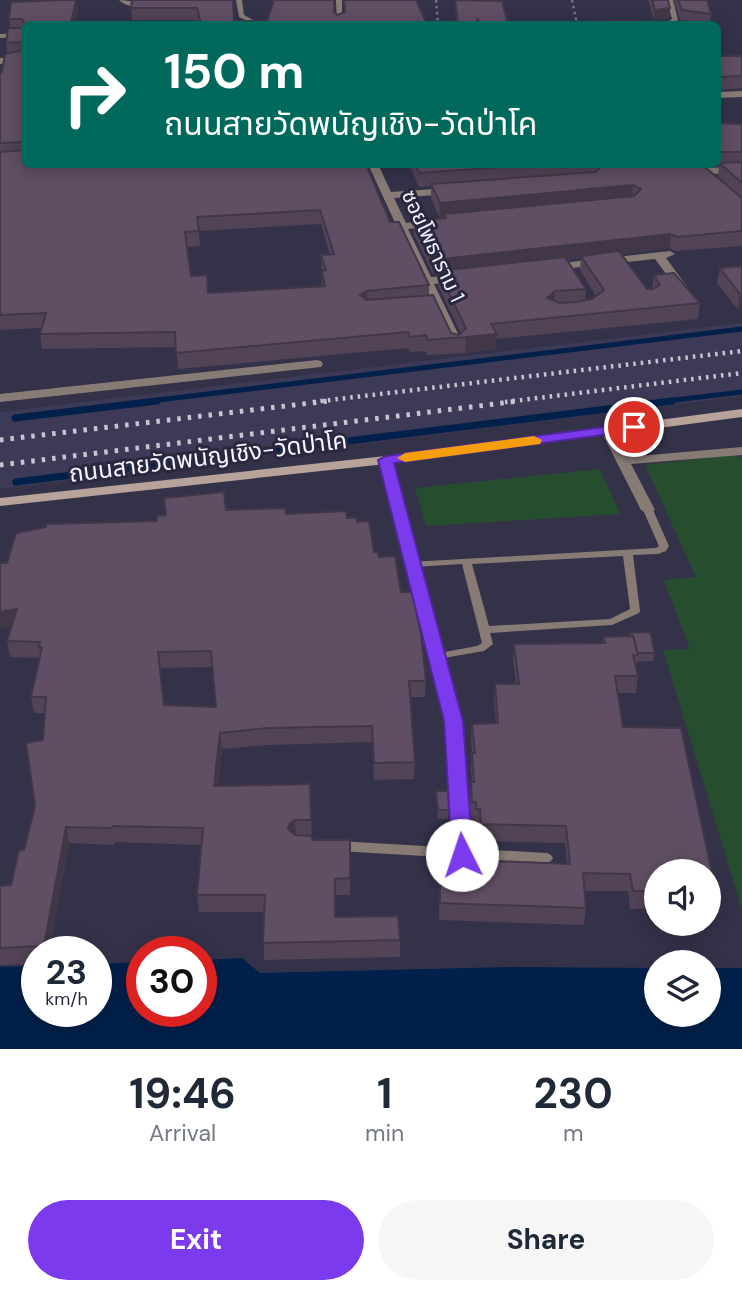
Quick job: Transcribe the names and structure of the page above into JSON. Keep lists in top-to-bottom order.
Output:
{
  "streets": {
    "main road": ["ถนนสายวัดพนัญเชิง-วัดป่าโค"],
    "street": ["ซอยโพธาราม 1"]
  },
  "page": {
    "turn": ["150 m", "ถนนสายวัดพนัญเชิง-วัดป่าโค"],
    "speed": "23 km/h",
    "limit": "30",
    "eta": [
      "19:46",
      "Arrival",
      "1",
      "min",
      "230",
      "m"
    ],
    "buttons": ["Exit", "Share"]
  }
}
